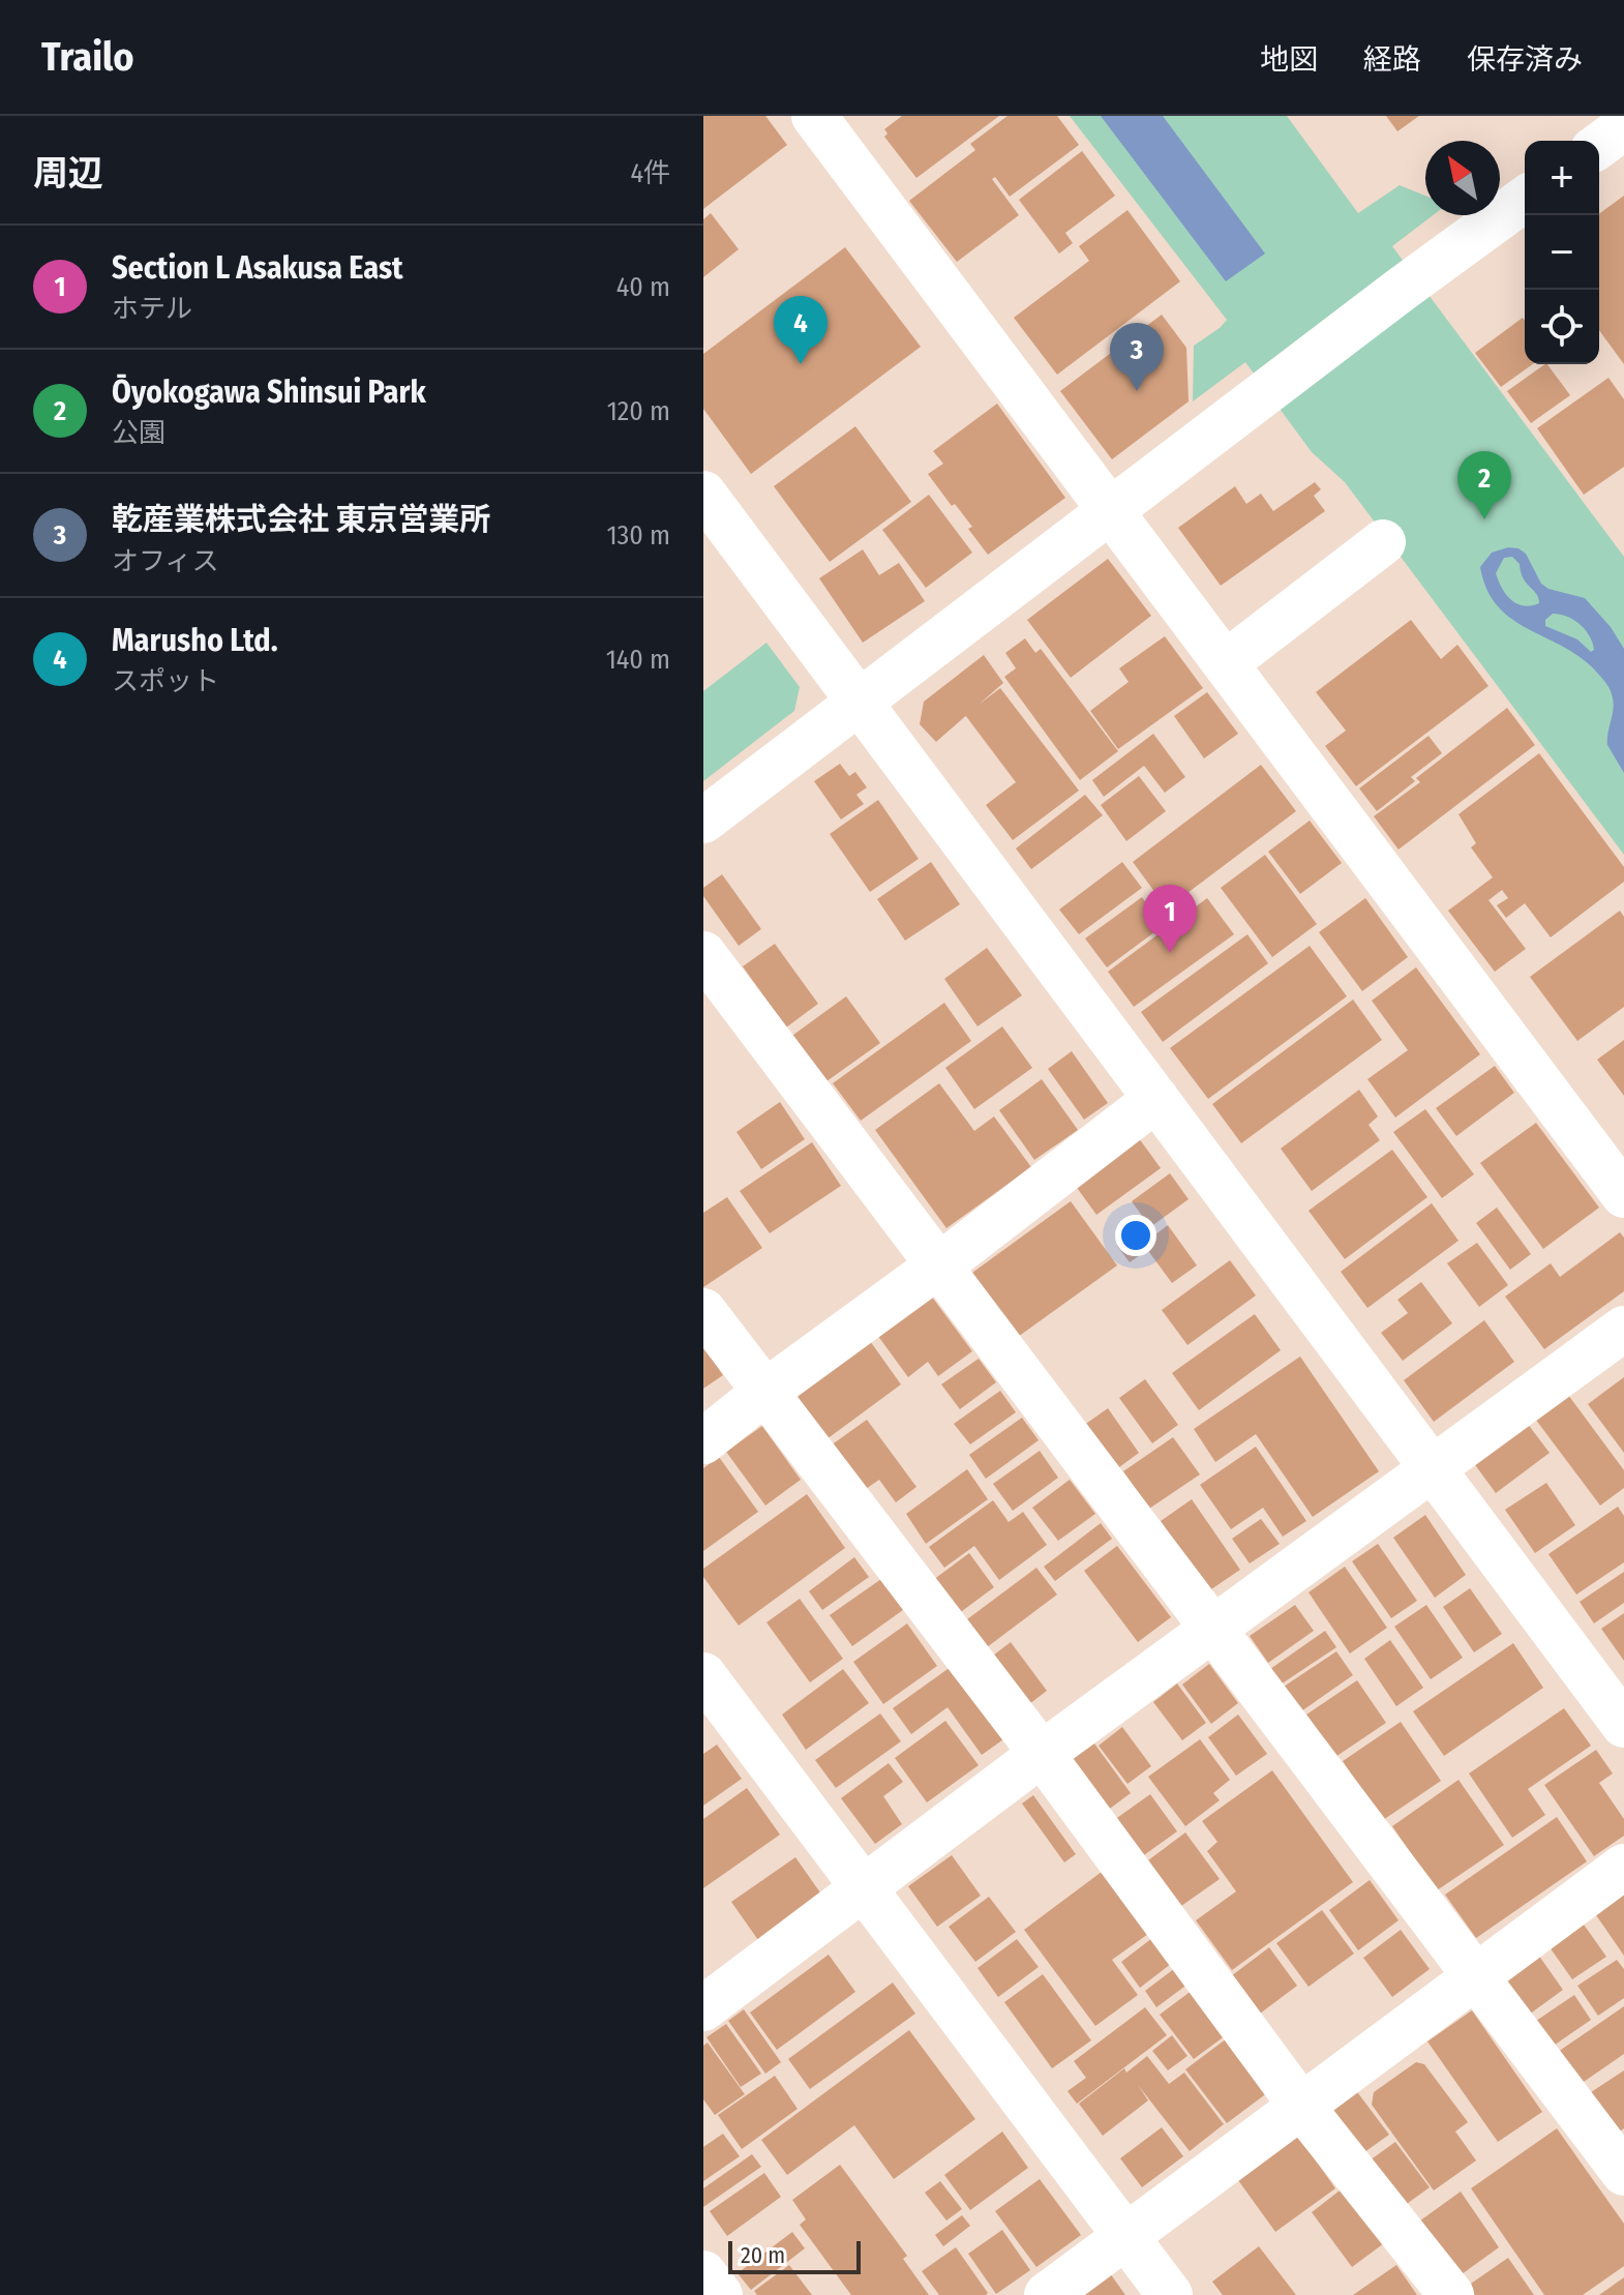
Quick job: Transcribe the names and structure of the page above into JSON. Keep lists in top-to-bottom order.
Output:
{
  "scale_bar": "20 m",
  "north": "top left",
  "page": {
    "header": "Trailo",
    "nav": ["地図", "経路", "保存済み"],
    "heading": ["周辺", "4件"],
    "map_buttons": ["+", "−"],
    "list": [
      {
        "mark": "1",
        "name": "Section L Asakusa East",
        "note": "ホテル",
        "value": "40 m"
      },
      {
        "mark": "2",
        "name": "Ōyokogawa Shinsui Park",
        "note": "公園",
        "value": "120 m"
      },
      {
        "mark": "3",
        "name": "乾産業株式会社 東京営業所",
        "note": "オフィス",
        "value": "130 m"
      },
      {
        "mark": "4",
        "name": "Marusho Ltd.",
        "note": "スポット",
        "value": "140 m"
      }
    ],
    "pins": [
      "4",
      "3",
      "2",
      "1"
    ],
    "scale": "20 m"
  }
}
